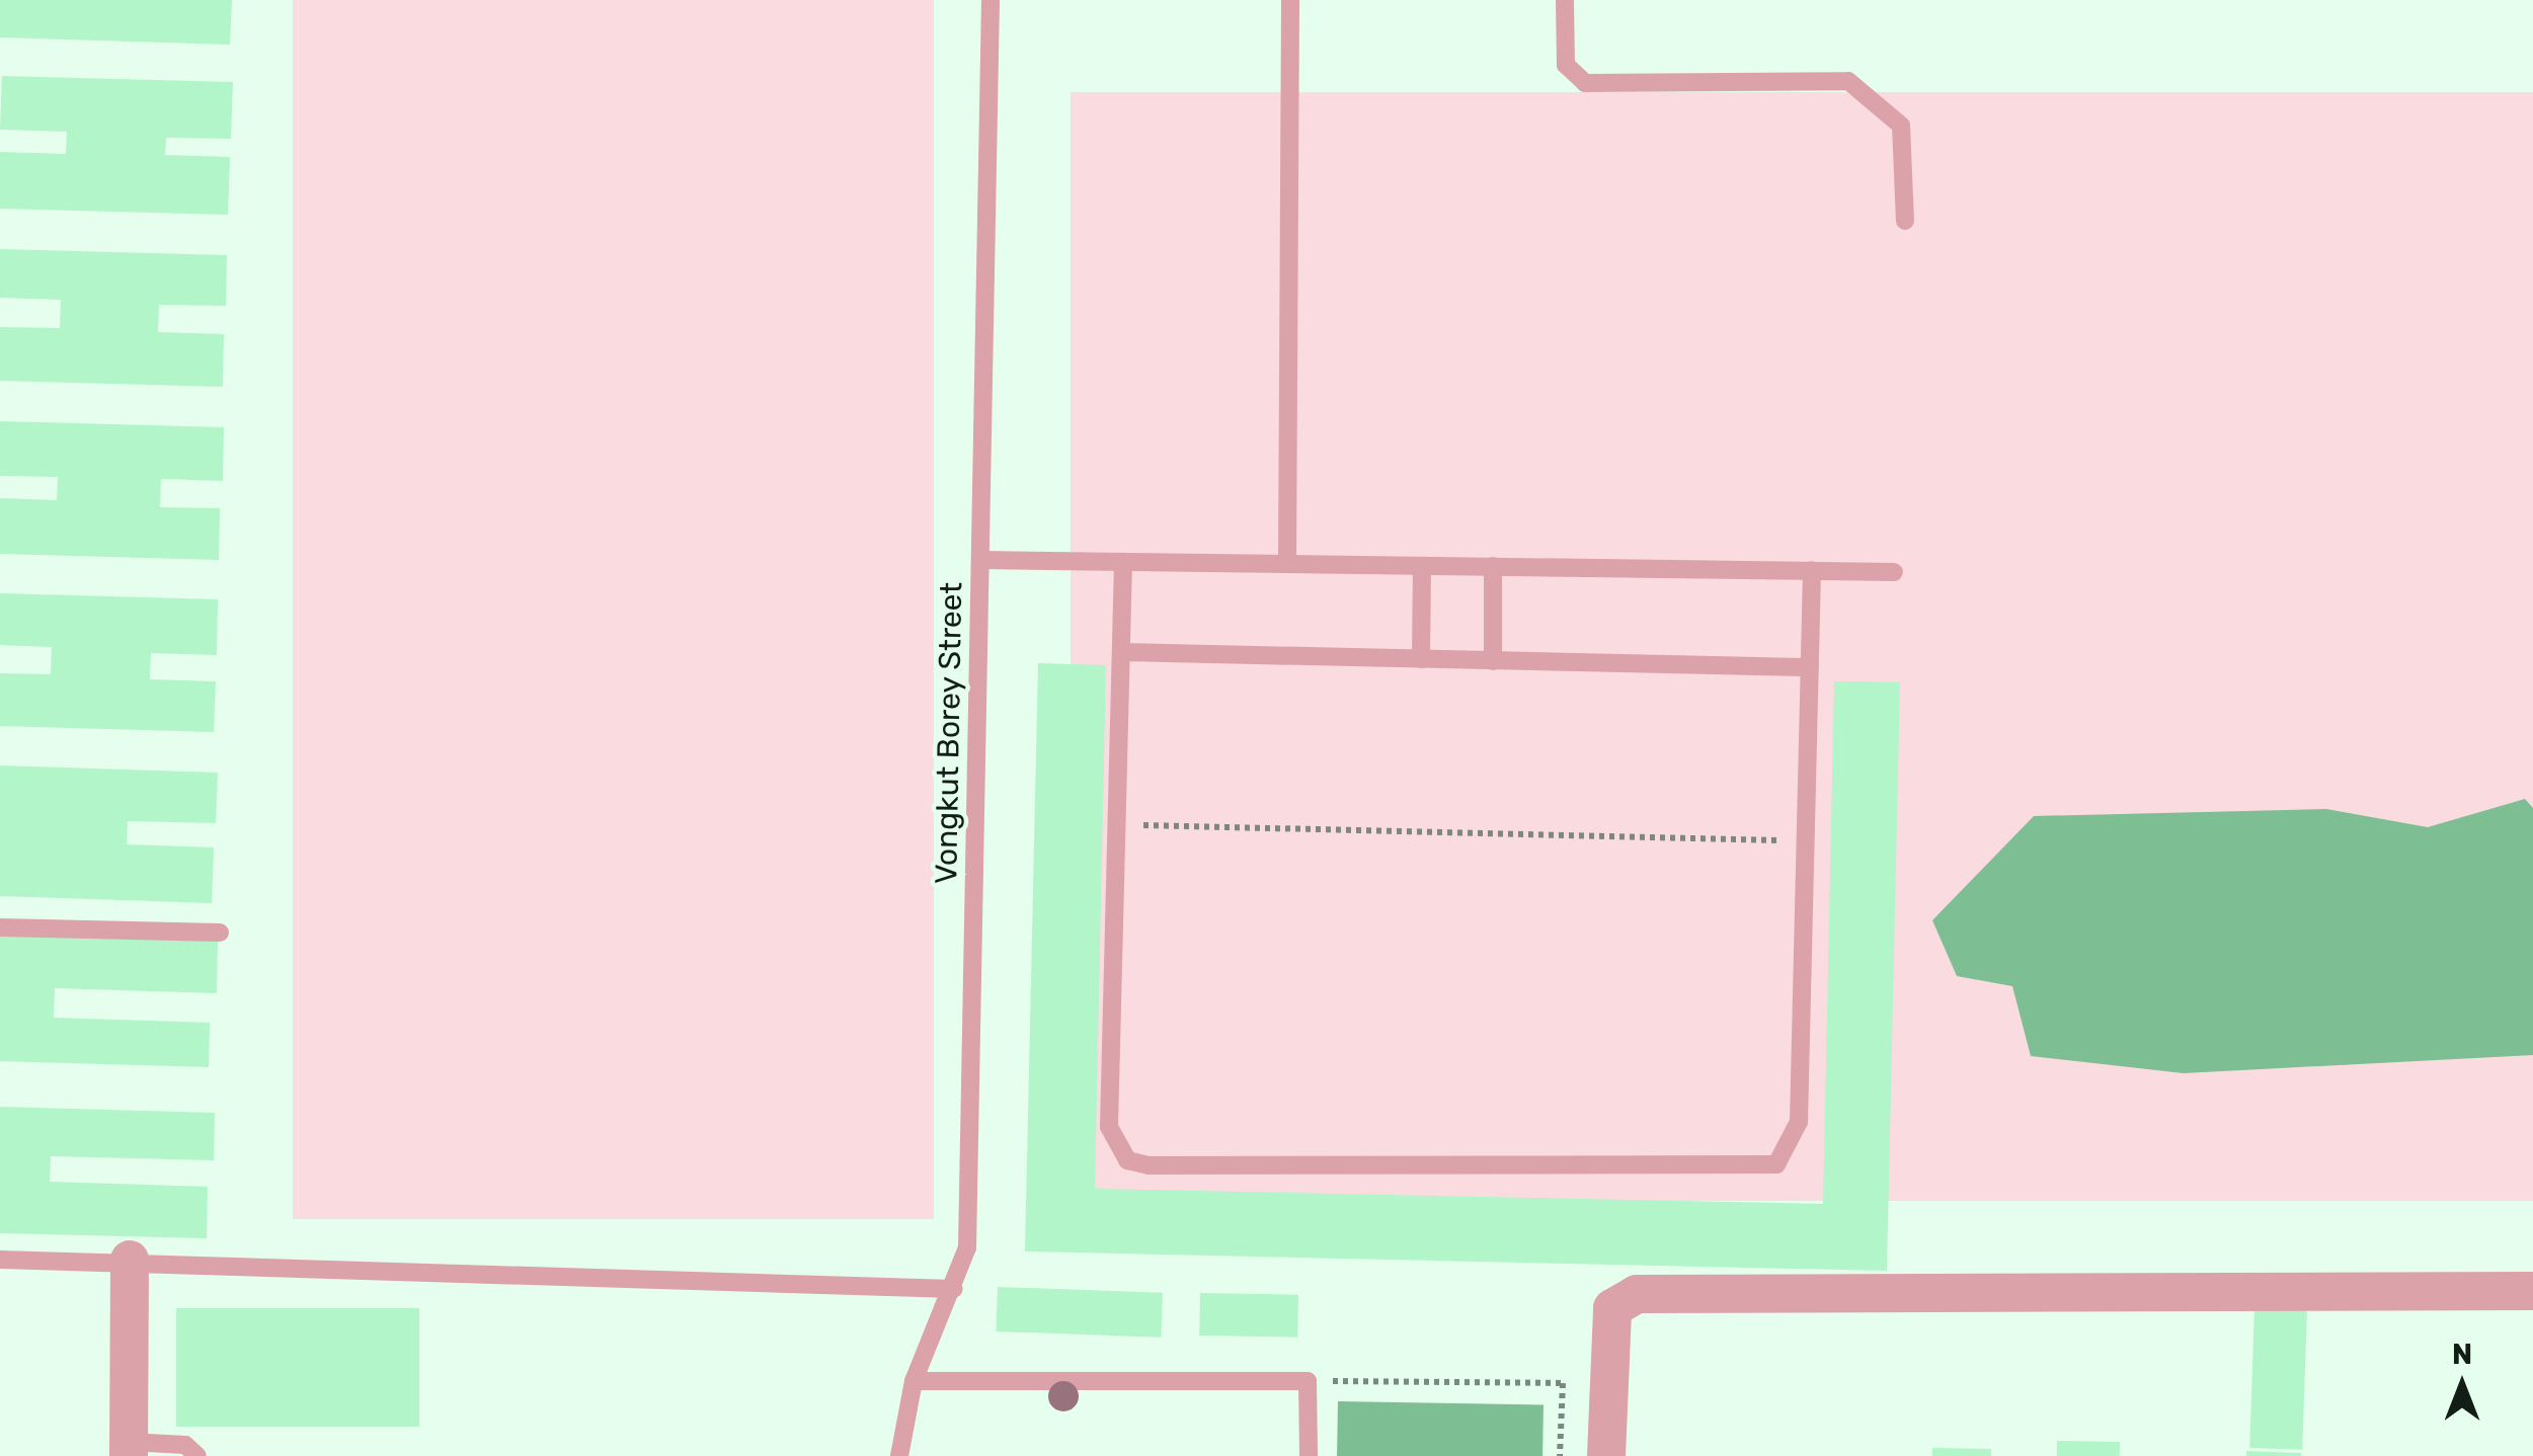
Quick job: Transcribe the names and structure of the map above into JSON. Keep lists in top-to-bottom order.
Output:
{
  "streets": {
    "lane": ["Vongkut Borey Street"]
  },
  "north": "top"
}
